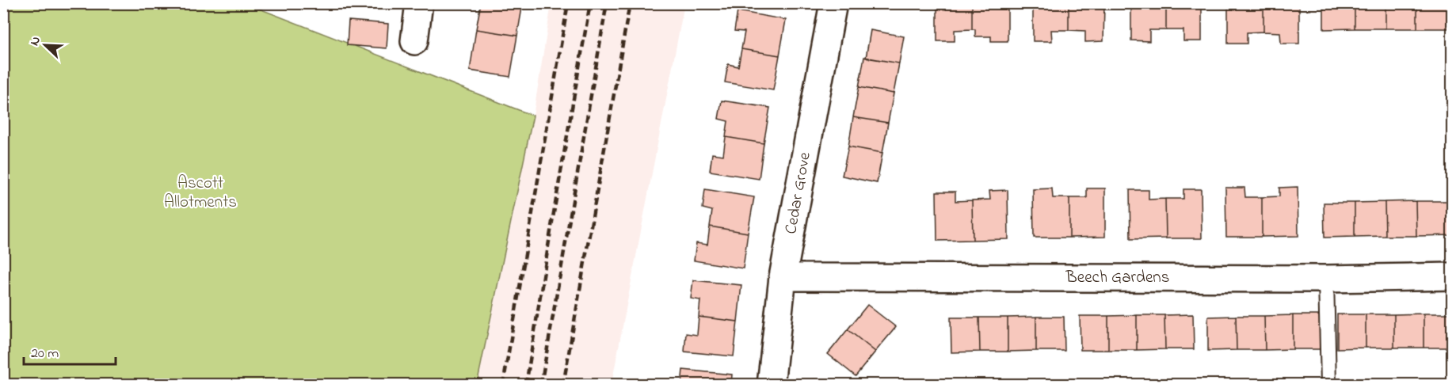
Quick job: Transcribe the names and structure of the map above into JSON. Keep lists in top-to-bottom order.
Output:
{
  "streets": {
    "street": ["Cedar Grove", "Beech Gardens"]
  },
  "crossings": [
    ["Cedar Grove", "Beech Gardens"]
  ],
  "parks": ["Ascott Allotments"],
  "scale_bar": "20 m",
  "north": "top left"
}
